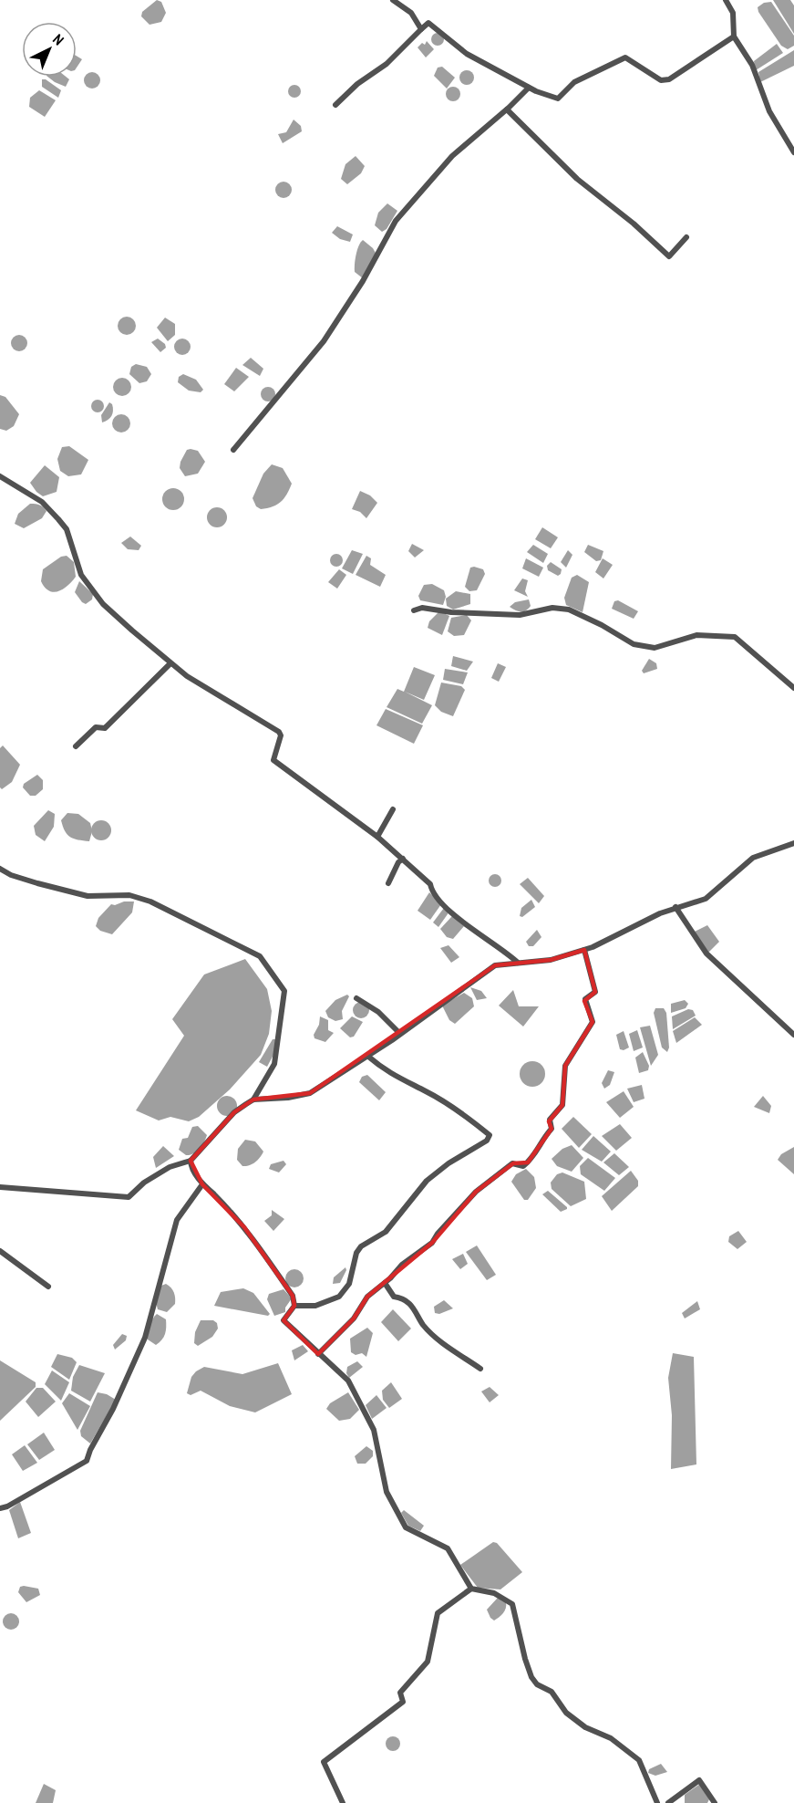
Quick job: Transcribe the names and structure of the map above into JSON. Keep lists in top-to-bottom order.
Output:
{
  "north": "top right"
}
